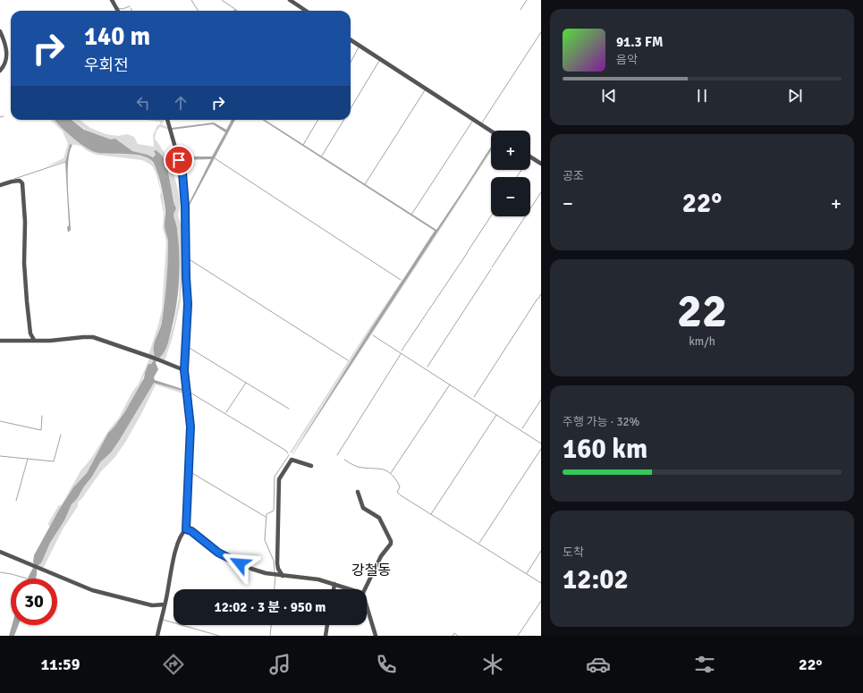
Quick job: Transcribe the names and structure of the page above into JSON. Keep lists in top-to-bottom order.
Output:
{
  "districts": ["강철동"],
  "page": {
    "turn": ["140 m", "우회전"],
    "song": ["91.3 FM", "음악"],
    "map_buttons": ["+", "−"],
    "tile": [
      "공조",
      ["22", "km/h"],
      ["주행 가능 · 32%", "160 km"],
      ["도착", "12:02"]
    ],
    "heat": ["−", "22°", "+"],
    "limit": "30",
    "trip": "12:02 · 3 분 · 950 m",
    "tabs": ["11:59", "22°"]
  }
}
